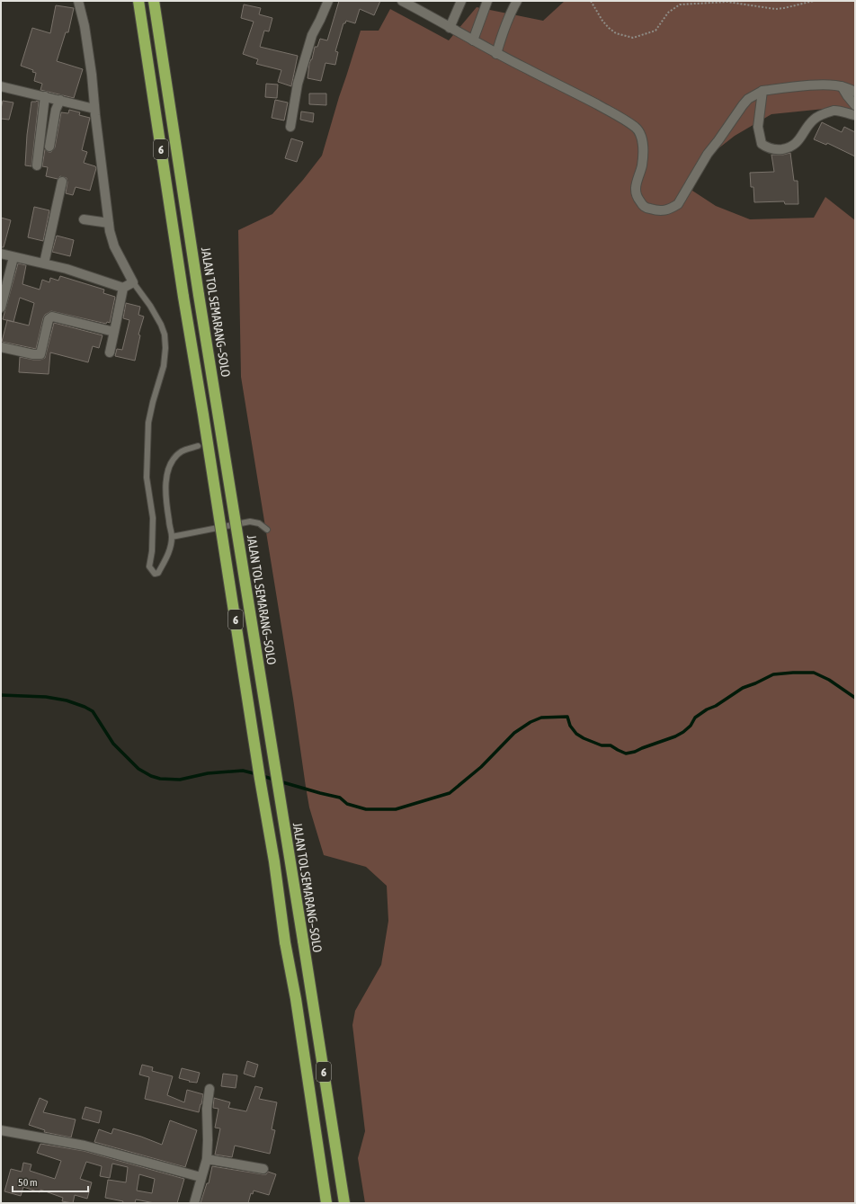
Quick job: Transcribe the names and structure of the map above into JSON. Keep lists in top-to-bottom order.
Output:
{
  "streets": {
    "highway": ["6", "JALAN TOL SEMARANG–SOLO"]
  },
  "scale_bar": "50 m"
}
